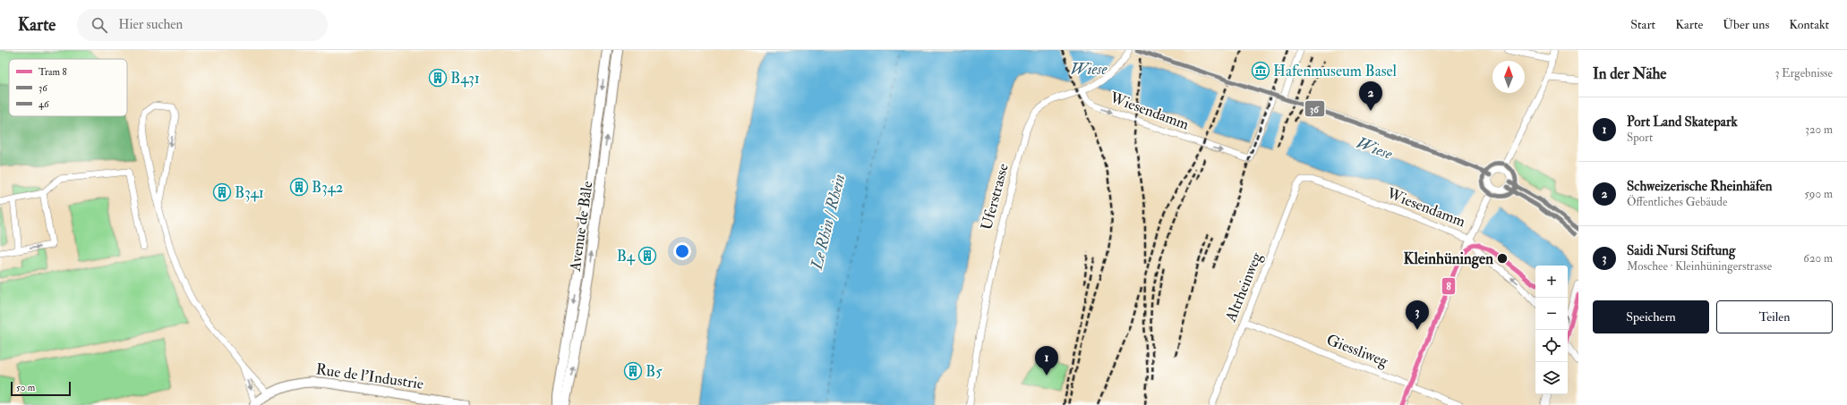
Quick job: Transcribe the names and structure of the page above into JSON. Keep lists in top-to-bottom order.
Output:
{
  "streets": {
    "main road": ["Avenue de Bâle", "Rue de l'Industrie"],
    "street": [
      "Wiesendamm",
      "Uferstrasse",
      "Altrheinweg",
      "Giessliweg"
    ]
  },
  "crossings": [
    ["Wiesendamm", "Uferstrasse"],
    ["Wiesendamm", "Altrheinweg"],
    ["Altrheinweg", "Giessliweg"]
  ],
  "water": ["Wiese", "Le Rhin / Rhein"],
  "places": {
    "museum": ["Hafenmuseum Basel"],
    "building": [
      "B431",
      "B342",
      "B341",
      "B4",
      "B5"
    ],
    "other": ["Kleinhüningen"]
  },
  "lines": ["transit line 36", "transit line 46", "tram line 8"],
  "legend": ["Tram 8", "36", "46"],
  "scale_bar": "50 m",
  "north": "top",
  "page": {
    "header": "Karte",
    "search": "Hier suchen",
    "nav": [
      "Start",
      "Karte",
      "Über uns",
      "Kontakt"
    ],
    "heading": ["In der Nähe", "3 Ergebnisse"],
    "pins": ["2", "3", "1"],
    "list": [
      {
        "mark": "1",
        "name": "Port Land Skatepark",
        "note": "Sport",
        "value": "320 m"
      },
      {
        "mark": "2",
        "name": "Schweizerische Rheinhäfen",
        "note": "Öffentliches Gebäude",
        "value": "590 m"
      },
      {
        "mark": "3",
        "name": "Saidi Nursi Stiftung",
        "note": "Moschee · Kleinhüningerstrasse",
        "value": "620 m"
      }
    ],
    "map_buttons": ["+", "−"],
    "buttons": ["Speichern", "Teilen"],
    "scale": "50 m"
  }
}
